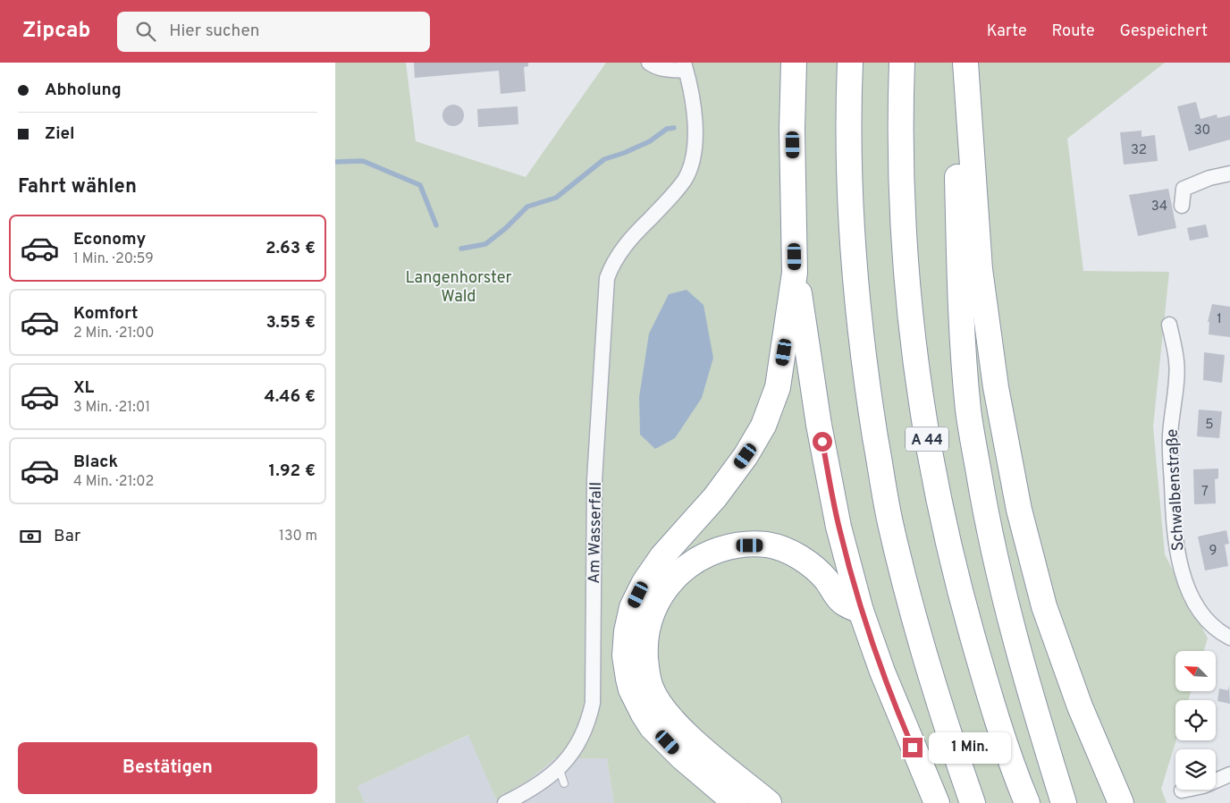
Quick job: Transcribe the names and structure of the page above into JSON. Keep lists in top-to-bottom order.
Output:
{
  "streets": {
    "highway": ["A 44"],
    "street": ["Schwalbenstraße", "Am Wasserfall"]
  },
  "parks": ["Langenhorster Wald"],
  "house_numbers": [
    "30",
    "32",
    "34",
    "1",
    "5",
    "7",
    "9"
  ],
  "north": "top left",
  "page": {
    "header": "Zipcab",
    "search": "Hier suchen",
    "nav": ["Karte", "Route", "Gespeichert"],
    "banner": ["Abholung", "Ziel"],
    "heading": "Fahrt wählen",
    "list": [
      {
        "name": "Economy",
        "note": "1 Min. · 20:59",
        "value": "2.63 €"
      },
      {
        "name": "Komfort",
        "note": "2 Min. · 21:00",
        "value": "3.55 €"
      },
      {
        "name": "XL",
        "note": "3 Min. · 21:01",
        "value": "4.46 €"
      },
      {
        "name": "Black",
        "note": "4 Min. · 21:02",
        "value": "1.92 €"
      }
    ],
    "pay": ["Bar", "130 m"],
    "bubble": "1 Min.",
    "buttons": "Bestätigen"
  }
}
